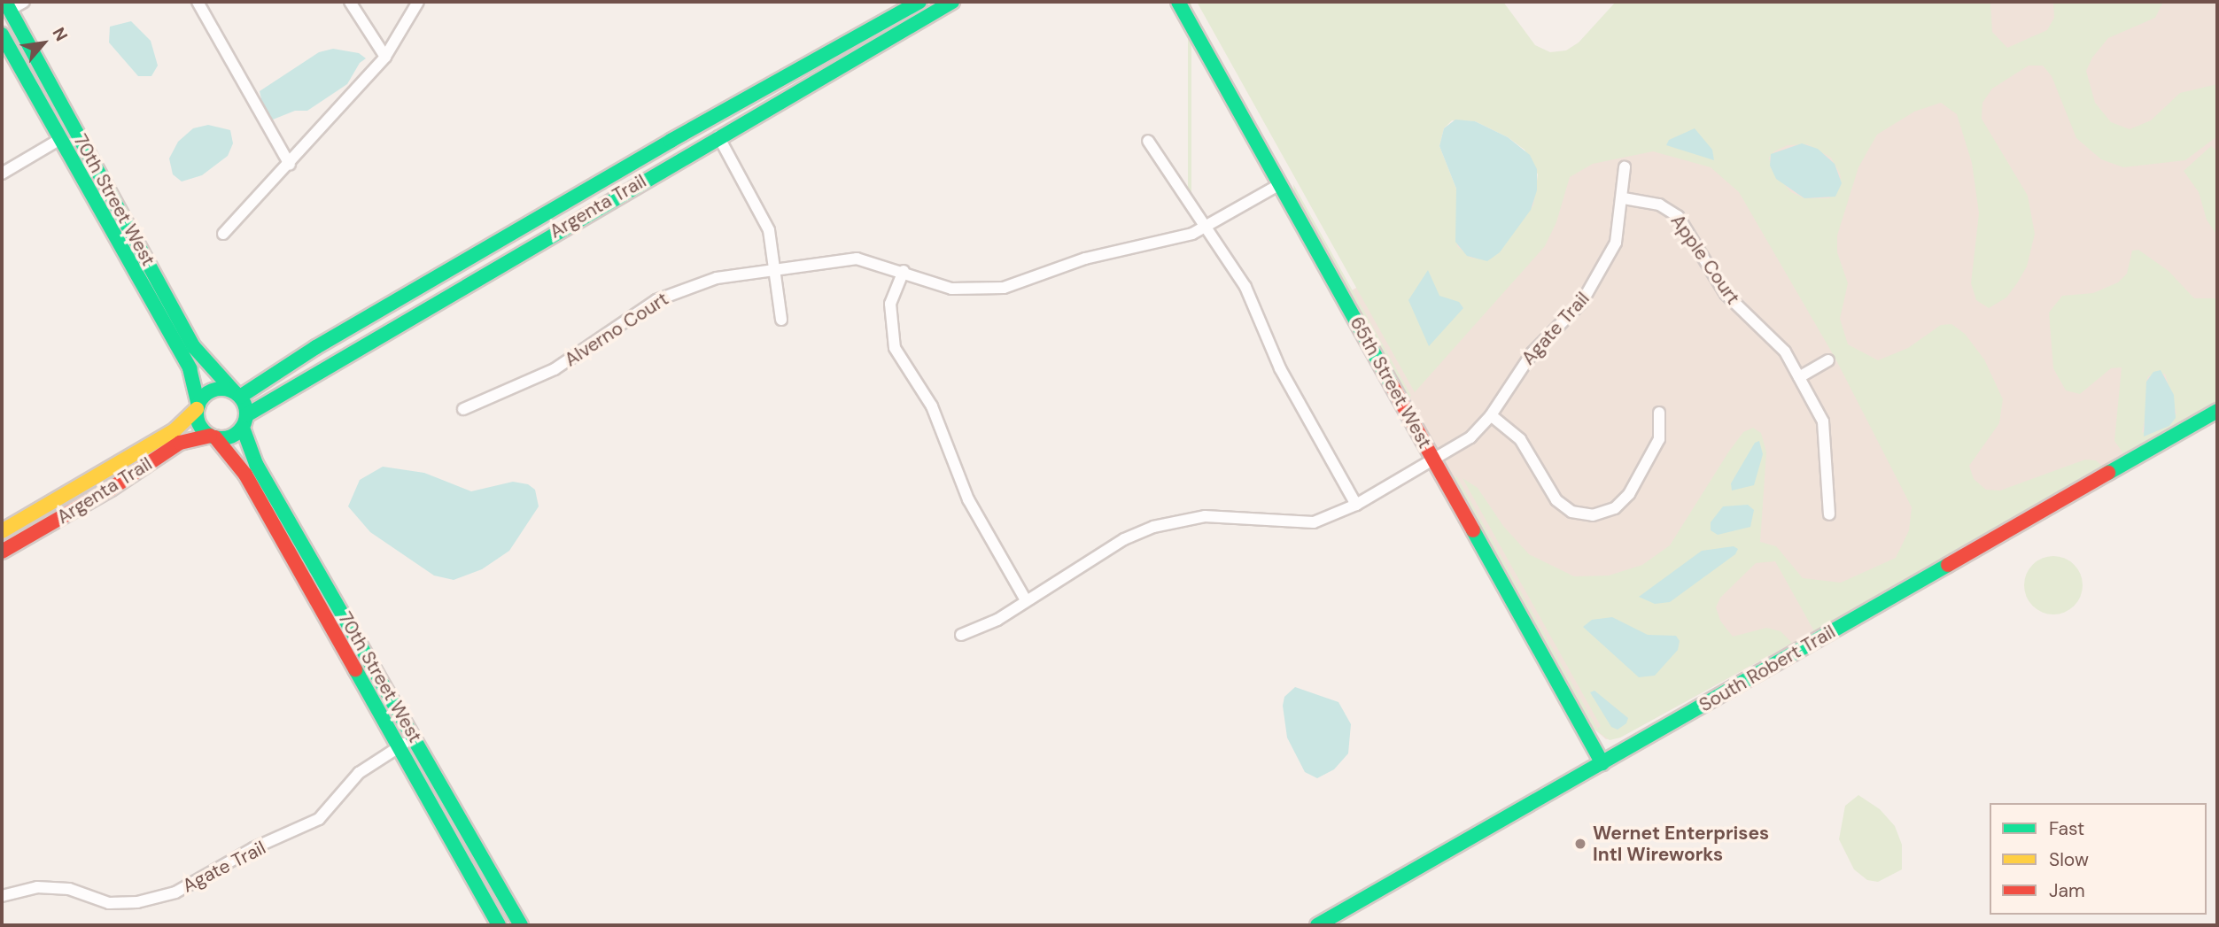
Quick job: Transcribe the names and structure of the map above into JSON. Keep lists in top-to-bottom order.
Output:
{
  "streets": {
    "main road": [
      "70th Street West",
      "Argenta Trail",
      "65th Street West",
      "South Robert Trail"
    ],
    "street": ["Apple Court", "Agate Trail", "Alverno Court"]
  },
  "crossings": [
    ["70th Street West", "Argenta Trail"],
    ["70th Street West", "Agate Trail"],
    ["Apple Court", "Agate Trail"],
    ["Agate Trail", "65th Street West"],
    ["Alverno Court", "65th Street West"],
    ["65th Street West", "South Robert Trail"]
  ],
  "places": ["Wernet Enterprises Intl Wireworks"],
  "legend": ["Fast", "Slow", "Jam"],
  "north": "top right"
}
